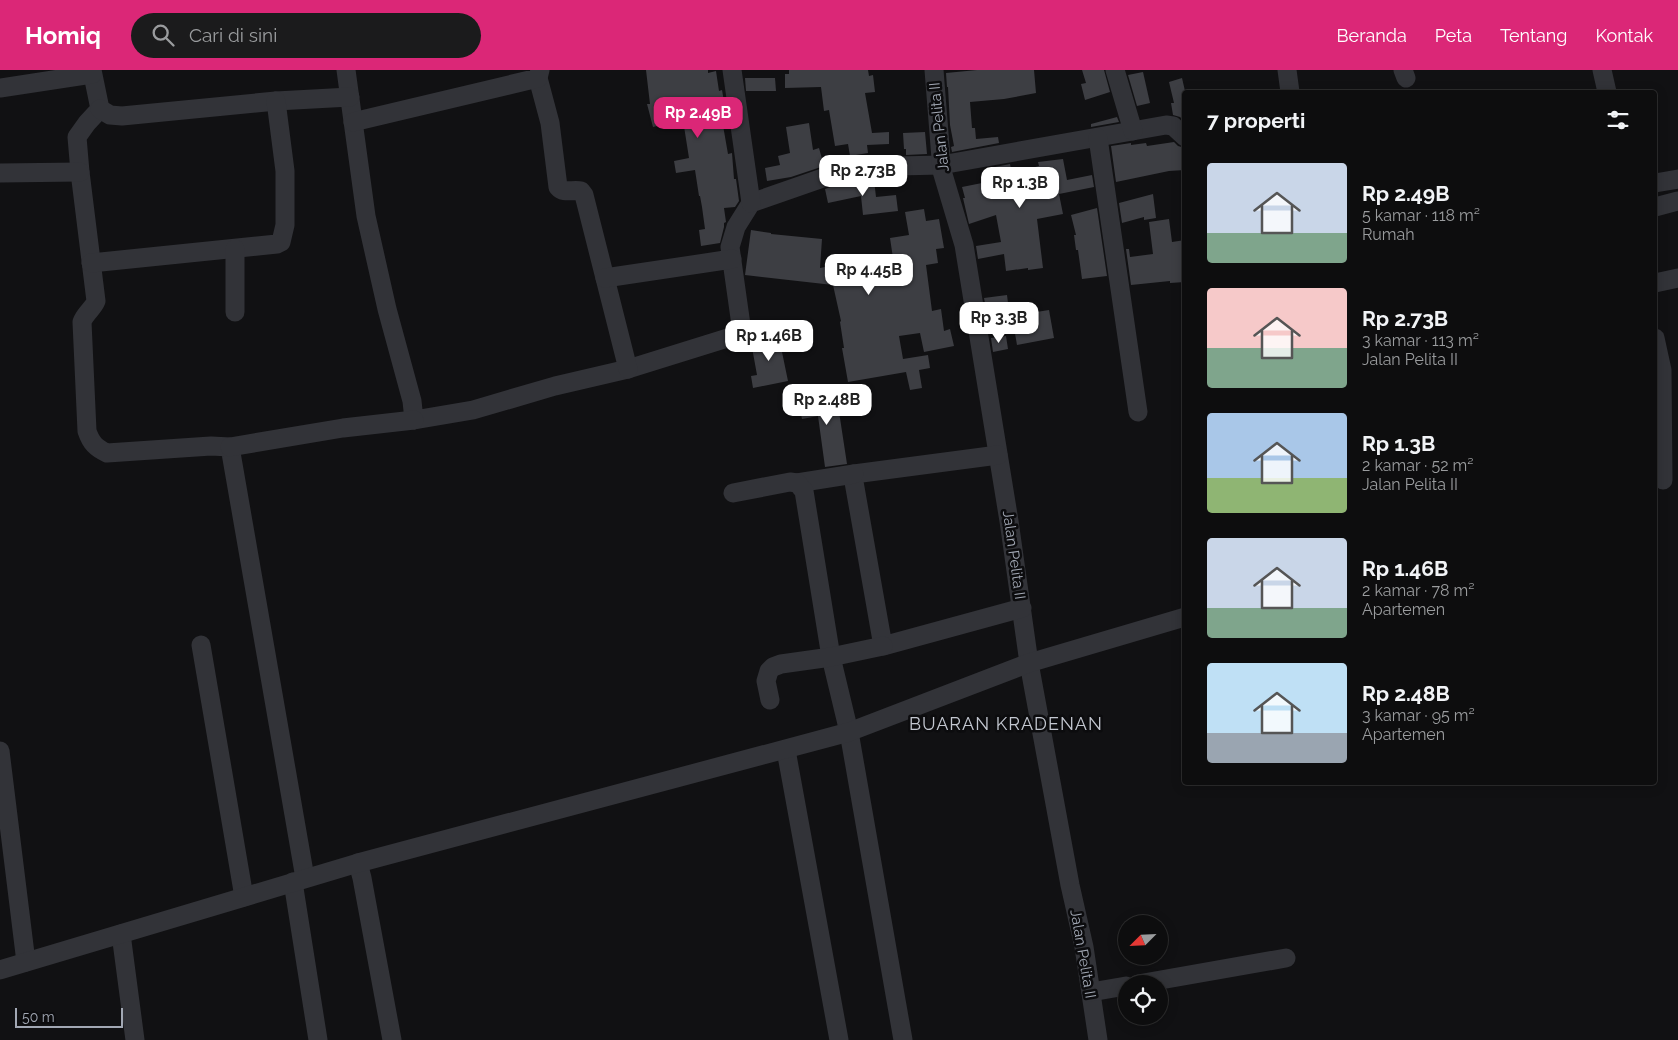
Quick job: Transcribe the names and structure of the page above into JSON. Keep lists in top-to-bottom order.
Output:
{
  "streets": {
    "street": ["Jalan Pelita II"]
  },
  "districts": ["BUARAN KRADENAN"],
  "scale_bar": "50 m",
  "north": "bottom left",
  "page": {
    "header": "Homiq",
    "search": "Cari di sini",
    "nav": [
      "Beranda",
      "Peta",
      "Tentang",
      "Kontak"
    ],
    "heading": "7 properti",
    "price": [
      "Rp 2.49B",
      "Rp 2.73B",
      "Rp 1.3B",
      "Rp 4.45B",
      "Rp 3.3B",
      "Rp 1.46B",
      "Rp 2.48B"
    ],
    "list": [
      {
        "name": "Rp 2.49B",
        "note": "5 kamar · 118 m² · Rumah"
      },
      {
        "name": "Rp 2.73B",
        "note": "3 kamar · 113 m² · Jalan Pelita II"
      },
      {
        "name": "Rp 1.3B",
        "note": "2 kamar · 52 m² · Jalan Pelita II"
      },
      {
        "name": "Rp 1.46B",
        "note": "2 kamar · 78 m² · Apartemen"
      },
      {
        "name": "Rp 2.48B",
        "note": "3 kamar · 95 m² · Apartemen"
      }
    ],
    "scale": "50 m"
  }
}
